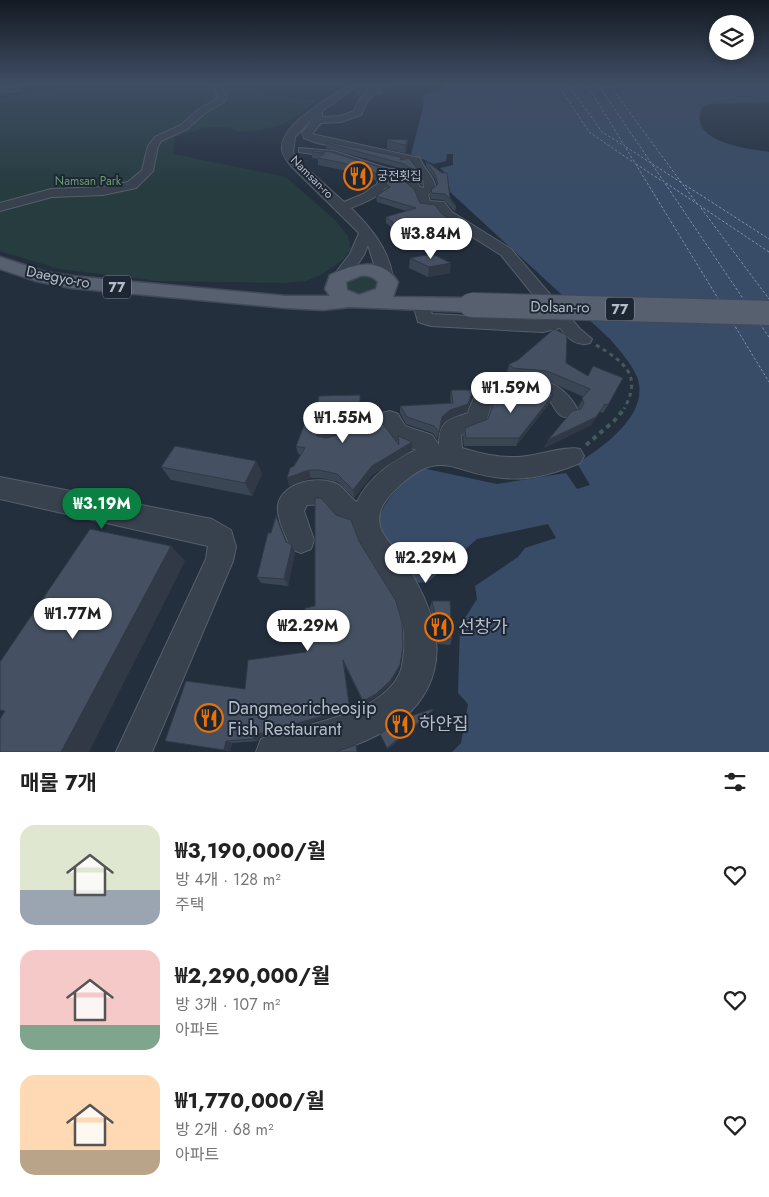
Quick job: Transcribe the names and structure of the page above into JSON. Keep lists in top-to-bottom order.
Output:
{
  "streets": {
    "main road": ["Daegyo-ro", "77", "Dolsan-ro"],
    "street": ["Namsan-ro"]
  },
  "crossings": [
    ["Namsan-ro", "77"],
    ["Daegyo-ro", "77"],
    ["Daegyo-ro", "Dolsan-ro"],
    ["77", "Dolsan-ro"]
  ],
  "parks": ["Namsan Park"],
  "places": {
    "restaurant": [
      "궁전횟집",
      "선창가",
      "Dangmeoricheosjip Fish Restaurant",
      "하얀집"
    ]
  },
  "page": {
    "price": [
      "₩3.84M",
      "₩1.59M",
      "₩1.55M",
      "₩3.19M",
      "₩2.29M",
      "₩1.77M",
      "₩2.29M"
    ],
    "heading": "매물 7개",
    "list": [
      {
        "name": "₩3,190,000/월",
        "note": "방 4개 · 128 m² · 주택"
      },
      {
        "name": "₩2,290,000/월",
        "note": "방 3개 · 107 m² · 아파트"
      },
      {
        "name": "₩1,770,000/월",
        "note": "방 2개 · 68 m² · 아파트"
      }
    ]
  }
}
